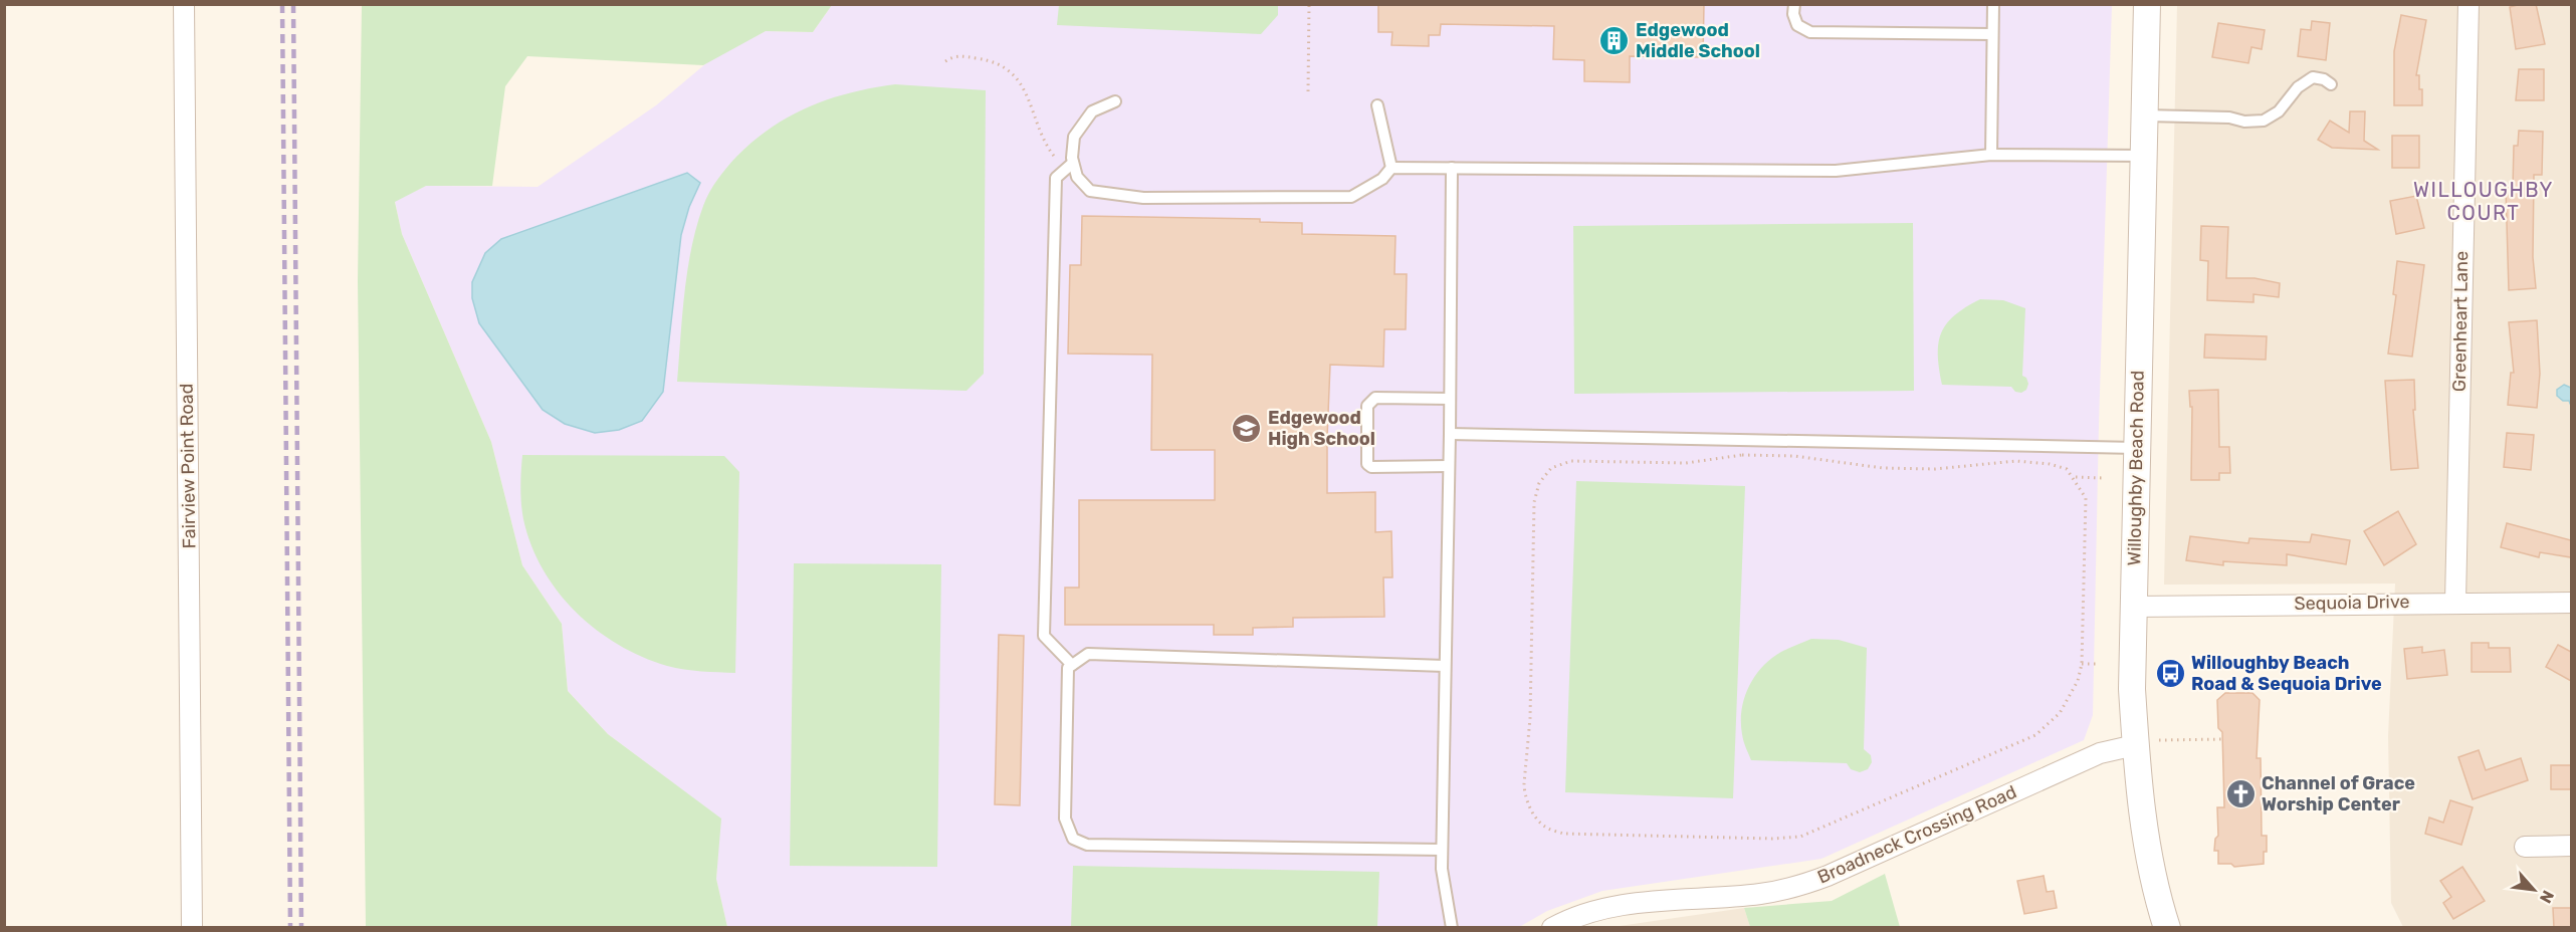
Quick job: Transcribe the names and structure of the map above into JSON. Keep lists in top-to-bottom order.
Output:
{
  "streets": {
    "street": [
      "Greenheart Lane",
      "Fairview Point Road",
      "Willoughby Beach Road",
      "Sequoia Drive",
      "Broadneck Crossing Road"
    ]
  },
  "crossings": [
    ["Greenheart Lane", "Sequoia Drive"],
    ["Willoughby Beach Road", "Sequoia Drive"],
    ["Willoughby Beach Road", "Broadneck Crossing Road"]
  ],
  "districts": ["WILLOUGHBY COURT"],
  "places": {
    "building": ["Edgewood Middle School"],
    "school or university": ["Edgewood High School"],
    "bus stop": ["Willoughby Beach Road & Sequoia Drive"],
    "church": ["Channel of Grace Worship Center"]
  },
  "north": "bottom right"
}
